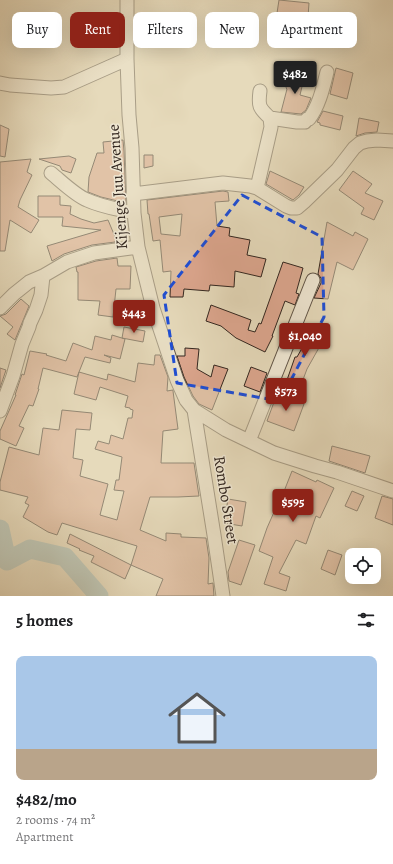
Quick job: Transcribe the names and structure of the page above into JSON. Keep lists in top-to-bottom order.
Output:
{
  "streets": {
    "street": ["Kijenge Juu Avenue", "Rombo Street"]
  },
  "crossings": [
    ["Kijenge Juu Avenue", "Rombo Street"]
  ],
  "page": {
    "chip": [
      "Buy",
      "Rent",
      "Filters",
      "New",
      "Apartment"
    ],
    "price": [
      "$482",
      "$443",
      "$1,040",
      "$573",
      "$595"
    ],
    "heading": "5 homes",
    "list": [
      {
        "name": "$482/mo",
        "note": "2 rooms · 74 m² · Apartment"
      }
    ]
  }
}
